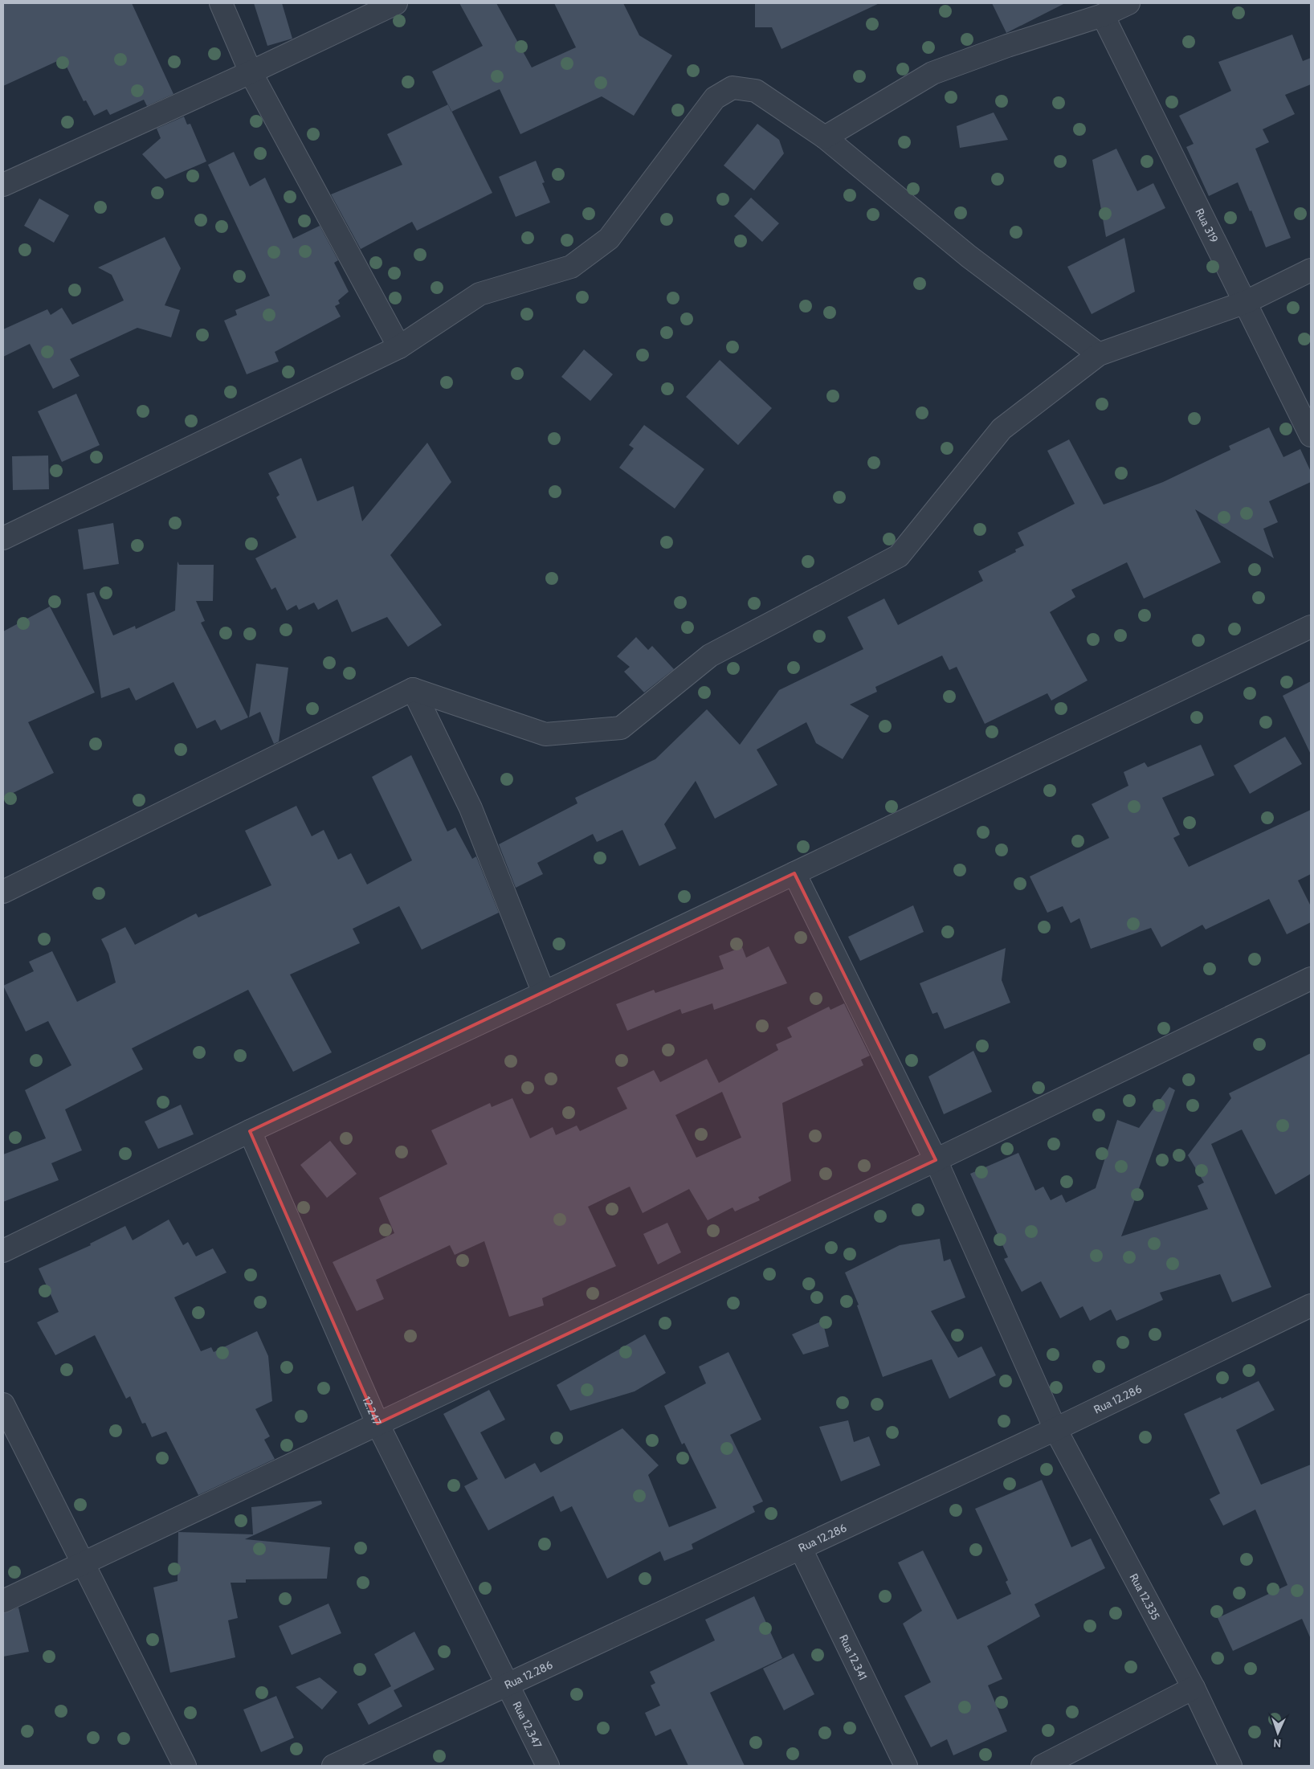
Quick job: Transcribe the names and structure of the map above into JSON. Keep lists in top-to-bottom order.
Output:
{
  "streets": {
    "street": [
      "Rua 319",
      "Rua 12.286",
      "12.247",
      "Rua 12.335",
      "Rua 12.341",
      "Rua 12.347"
    ]
  },
  "crossings": [
    ["Rua 12.286", "12.247"],
    ["Rua 12.286", "Rua 12.335"],
    ["Rua 12.286", "Rua 12.341"],
    ["Rua 12.286", "Rua 12.347"],
    ["12.247", "Rua 12.347"]
  ],
  "north": "bottom"
}
